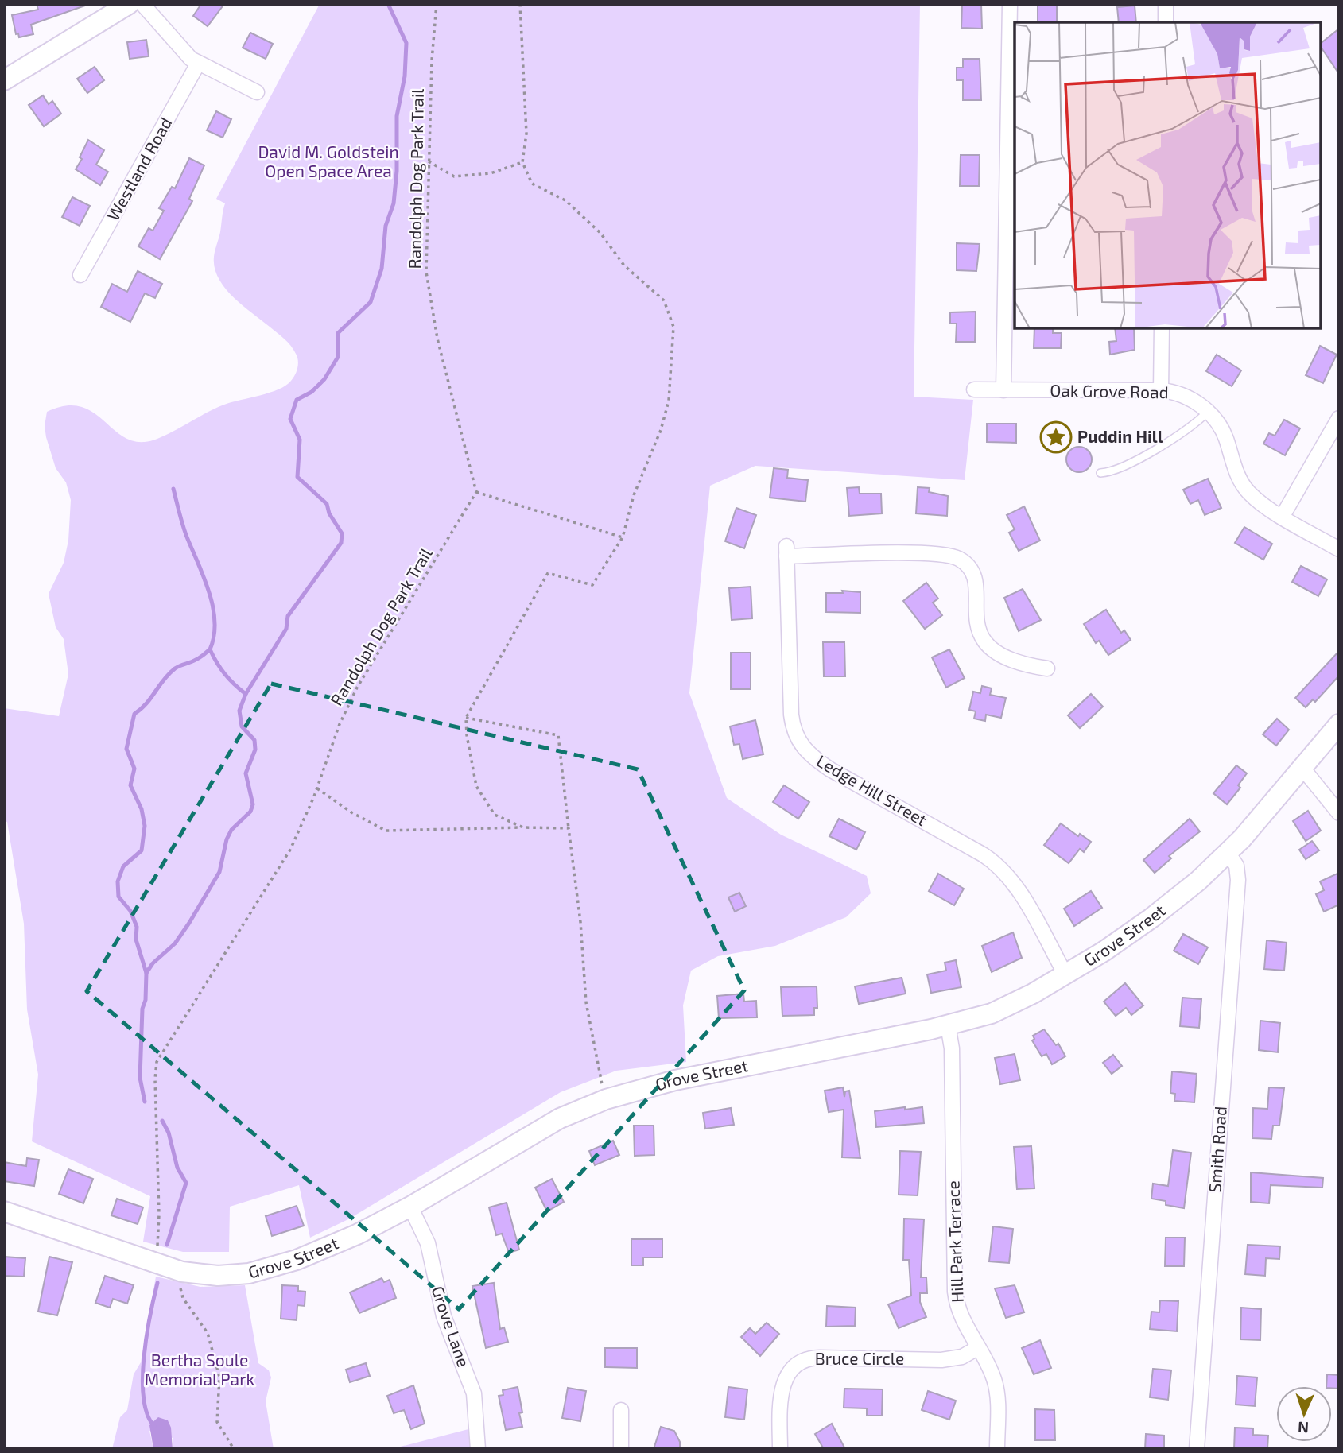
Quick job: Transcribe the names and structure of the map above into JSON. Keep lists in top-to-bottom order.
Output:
{
  "streets": {
    "street": [
      "Westland Road",
      "Oak Grove Road",
      "Ledge Hill Street",
      "Grove Street",
      "Smith Road",
      "Hill Park Terrace",
      "Grove Lane",
      "Bruce Circle"
    ],
    "path": ["Randolph Dog Park Trail"]
  },
  "crossings": [
    ["Randolph Dog Park Trail", "Grove Street"],
    ["Ledge Hill Street", "Grove Street"],
    ["Grove Street", "Smith Road"],
    ["Grove Street", "Hill Park Terrace"],
    ["Grove Street", "Grove Lane"],
    ["Hill Park Terrace", "Bruce Circle"]
  ],
  "parks": ["David M. Goldstein Open Space Area", "Bertha Soule Memorial Park"],
  "places": {
    "place": ["Puddin Hill"]
  },
  "north": "bottom"
}
